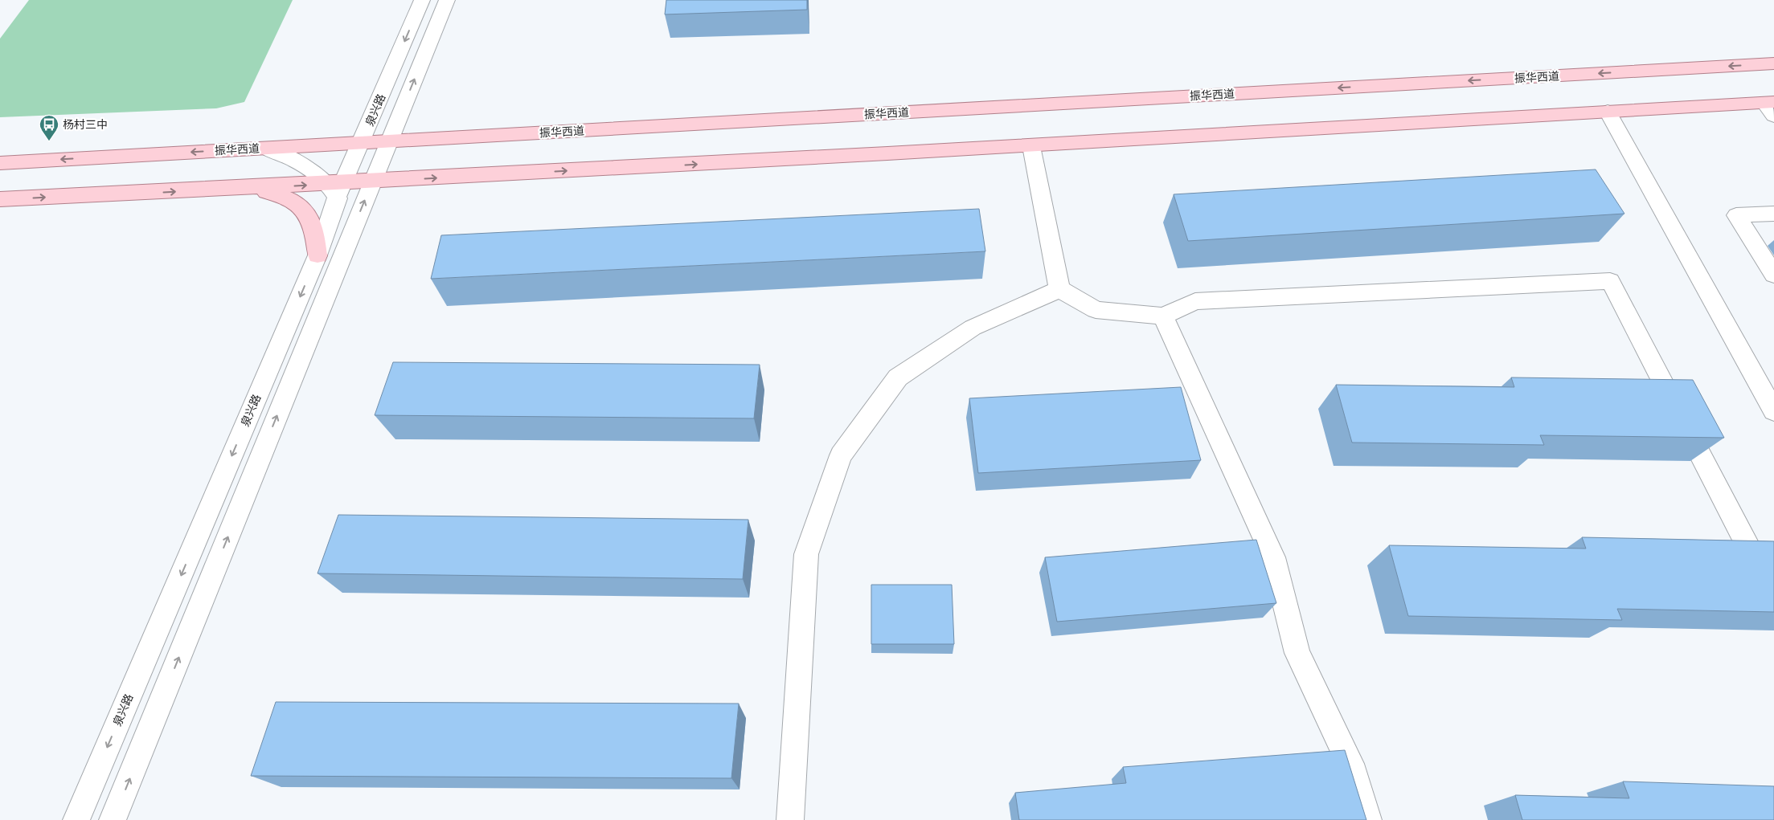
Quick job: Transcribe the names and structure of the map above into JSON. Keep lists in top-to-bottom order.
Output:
{
  "streets": {
    "main road": ["振华西道"],
    "street": ["泉兴路"]
  },
  "crossings": [
    ["振华西道", "泉兴路"]
  ],
  "places": {
    "bus stop": ["杨村三中"]
  }
}
